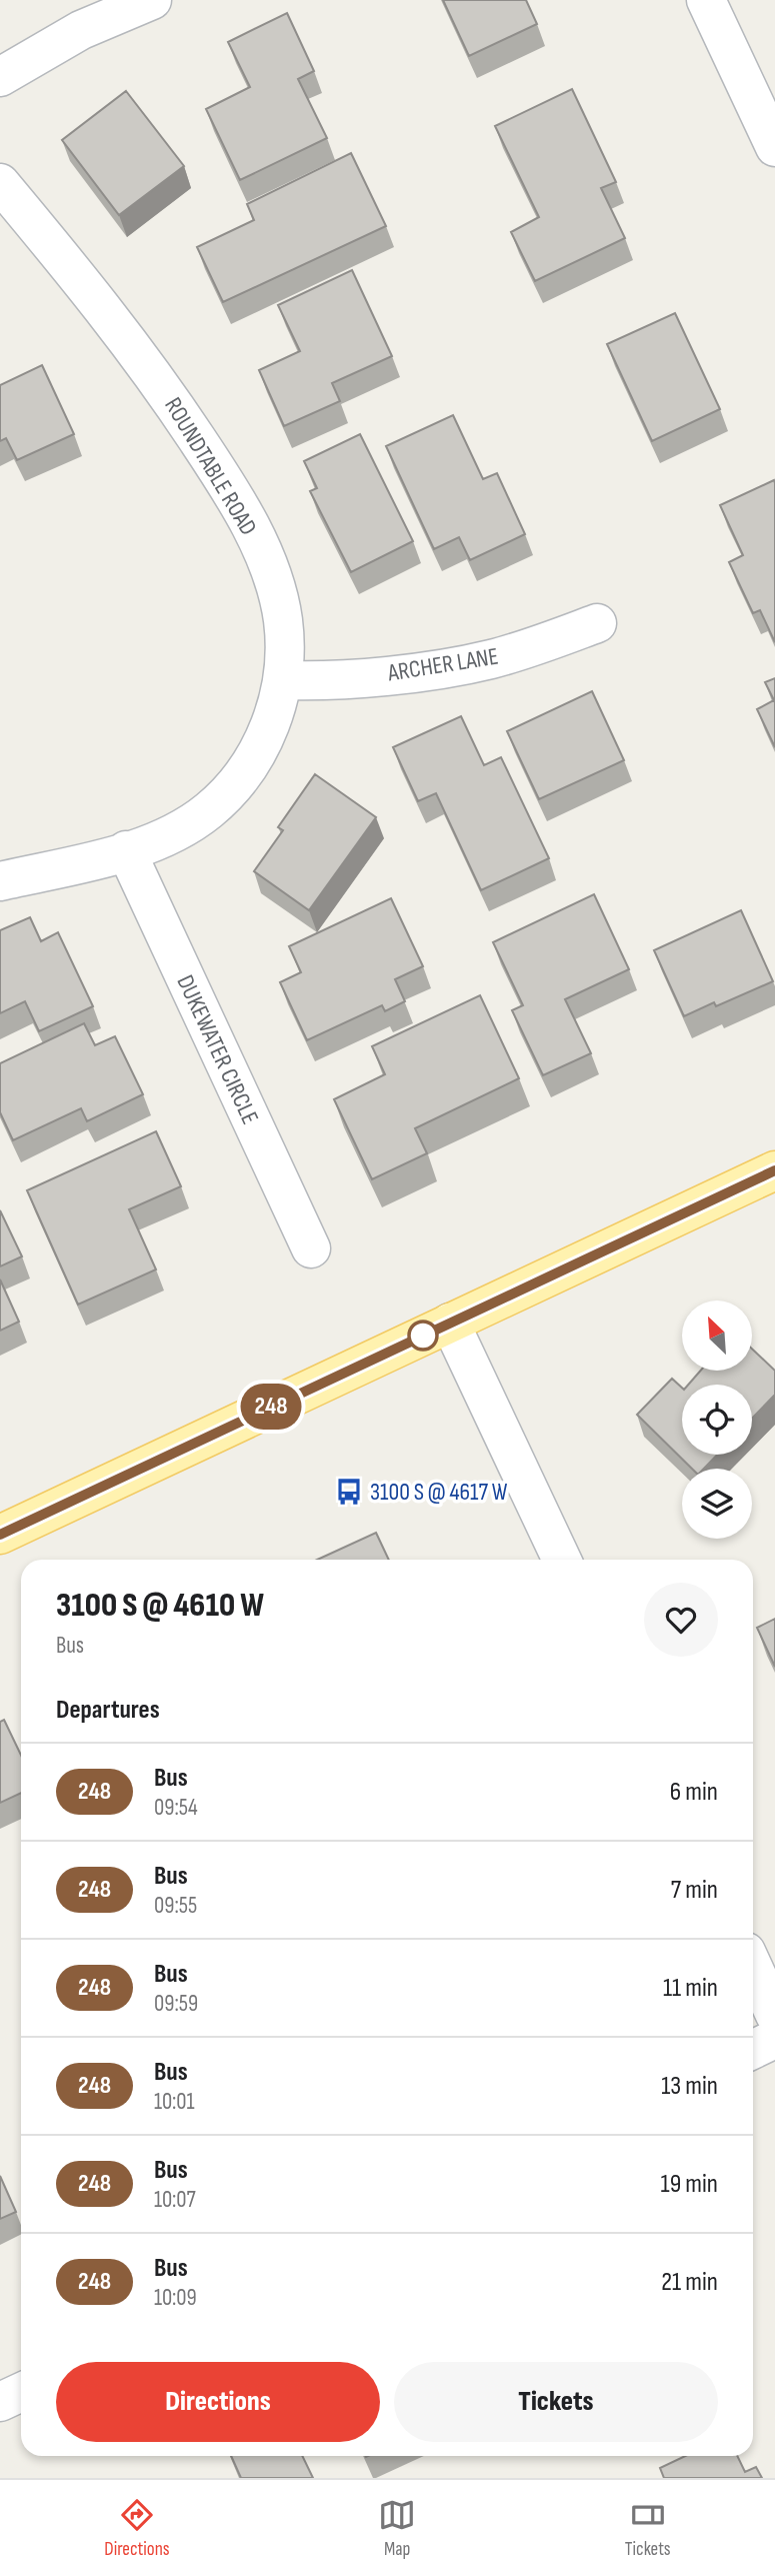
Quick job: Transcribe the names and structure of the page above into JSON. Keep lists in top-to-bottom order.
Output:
{
  "streets": {
    "street": ["ROUNDTABLE ROAD", "ARCHER LANE", "DUKEWATER CIRCLE"]
  },
  "crossings": [
    ["ROUNDTABLE ROAD", "ARCHER LANE"],
    ["ROUNDTABLE ROAD", "DUKEWATER CIRCLE"]
  ],
  "places": {
    "bus stop": ["3100 S @ 4617 W"]
  },
  "lines": ["bus line 248"],
  "north": "top left",
  "page": {
    "on_map": "248",
    "heading": [
      ["3100 S @ 4610 W", "Bus"],
      "Departures"
    ],
    "list": [
      {
        "mark": "248",
        "name": "Bus",
        "note": "09:54",
        "value": "6 min"
      },
      {
        "mark": "248",
        "name": "Bus",
        "note": "09:55",
        "value": "7 min"
      },
      {
        "mark": "248",
        "name": "Bus",
        "note": "09:59",
        "value": "11 min"
      },
      {
        "mark": "248",
        "name": "Bus",
        "note": "10:01",
        "value": "13 min"
      },
      {
        "mark": "248",
        "name": "Bus",
        "note": "10:07",
        "value": "19 min"
      },
      {
        "mark": "248",
        "name": "Bus",
        "note": "10:09",
        "value": "21 min"
      }
    ],
    "buttons": ["Directions", "Tickets"],
    "tabs": ["Directions", "Map", "Tickets"]
  }
}
